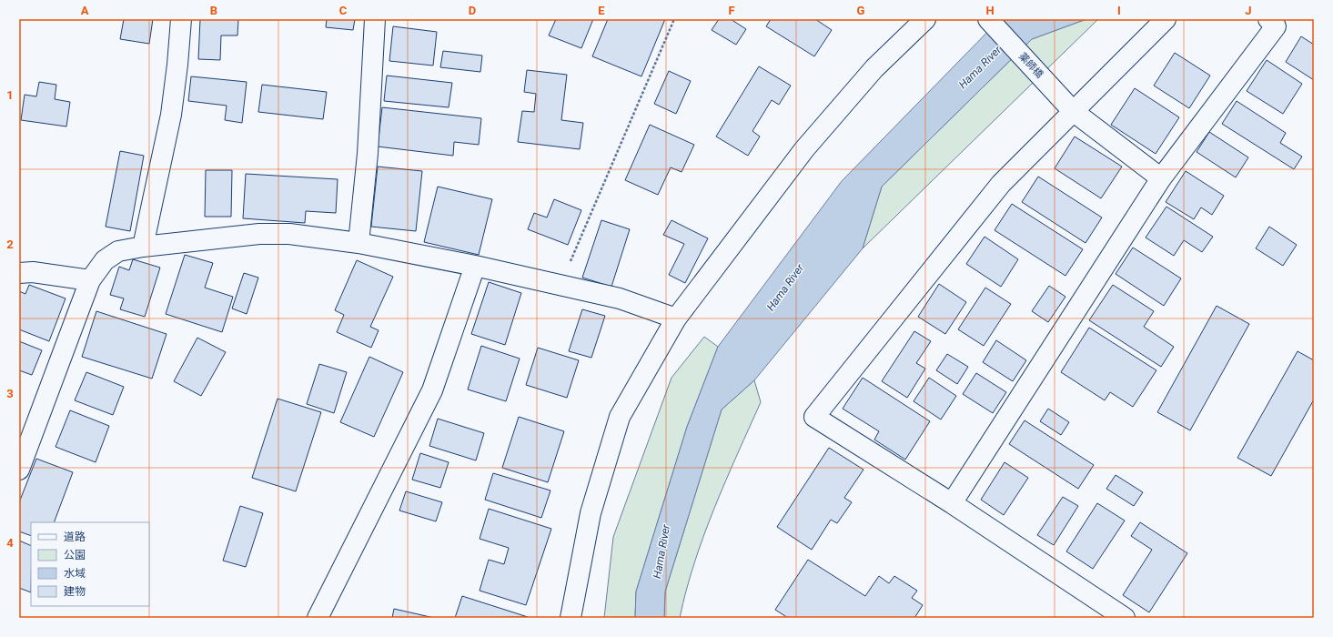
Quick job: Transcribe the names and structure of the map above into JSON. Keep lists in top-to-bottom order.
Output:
{
  "streets": {
    "street": ["薬師橋"]
  },
  "water": ["Hama River"],
  "legend": [
    "道路",
    "公園",
    "水域",
    "建物"
  ],
  "grid": {
    "columns": [
      "A",
      "B",
      "C",
      "D",
      "E",
      "F",
      "G",
      "H",
      "I",
      "J"
    ],
    "rows": [
      "1",
      "2",
      "3",
      "4"
    ]
  }
}
